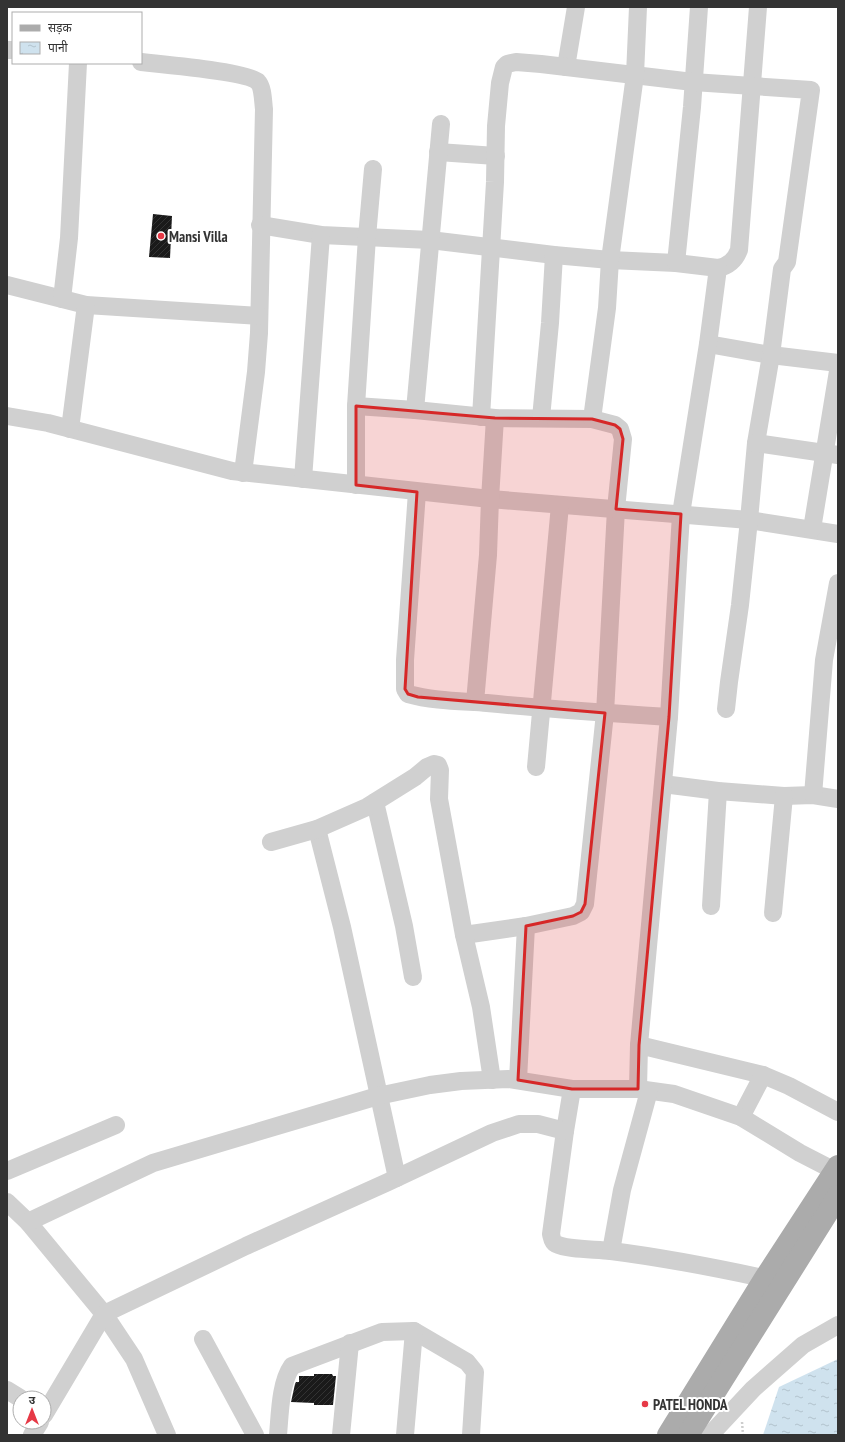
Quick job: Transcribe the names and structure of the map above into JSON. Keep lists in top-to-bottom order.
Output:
{
  "places": ["Mansi Villa", "PATEL HONDA"],
  "legend": ["सड़क", "पानी"],
  "north": "top"
}
